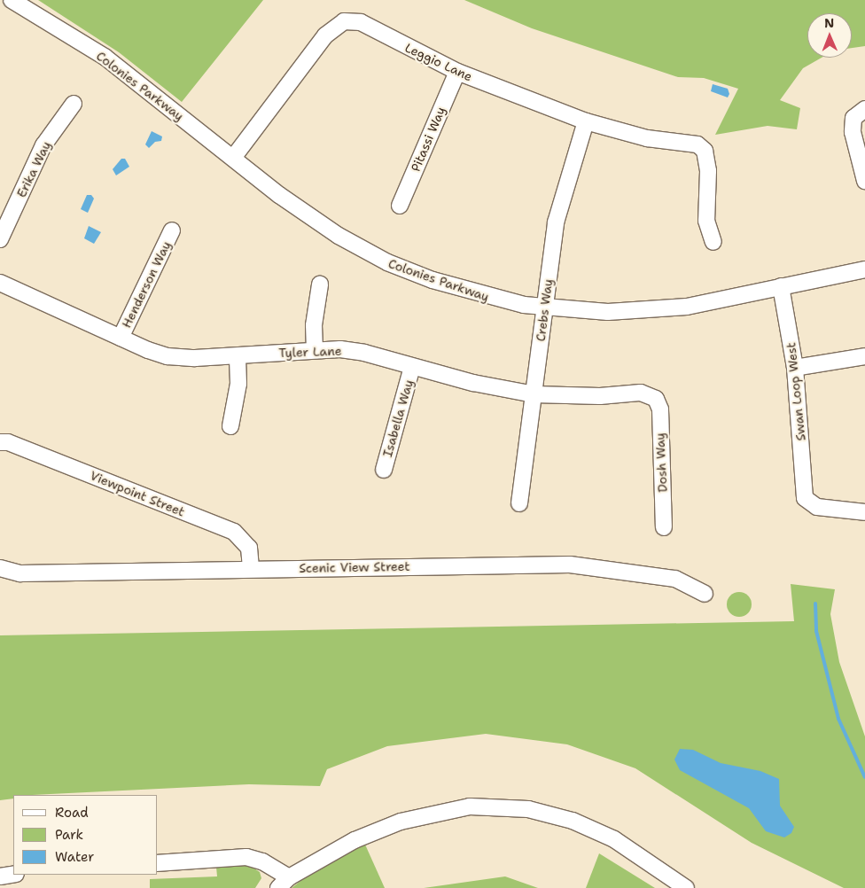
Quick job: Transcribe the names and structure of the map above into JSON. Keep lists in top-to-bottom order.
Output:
{
  "streets": {
    "street": [
      "Leggio Lane",
      "Colonies Parkway",
      "Pitassi Way",
      "Erika Way",
      "Henderson Way",
      "Crebs Way",
      "Tyler Lane",
      "Swan Loop West",
      "Isabella Way",
      "Dosh Way",
      "Viewpoint Street",
      "Scenic View Street"
    ]
  },
  "crossings": [
    ["Leggio Lane", "Colonies Parkway"],
    ["Leggio Lane", "Pitassi Way"],
    ["Leggio Lane", "Crebs Way"],
    ["Colonies Parkway", "Crebs Way"],
    ["Colonies Parkway", "Swan Loop West"],
    ["Henderson Way", "Tyler Lane"],
    ["Crebs Way", "Tyler Lane"],
    ["Tyler Lane", "Isabella Way"],
    ["Tyler Lane", "Dosh Way"],
    ["Viewpoint Street", "Scenic View Street"]
  ],
  "legend": ["Road", "Park", "Water"],
  "north": "top"
}
